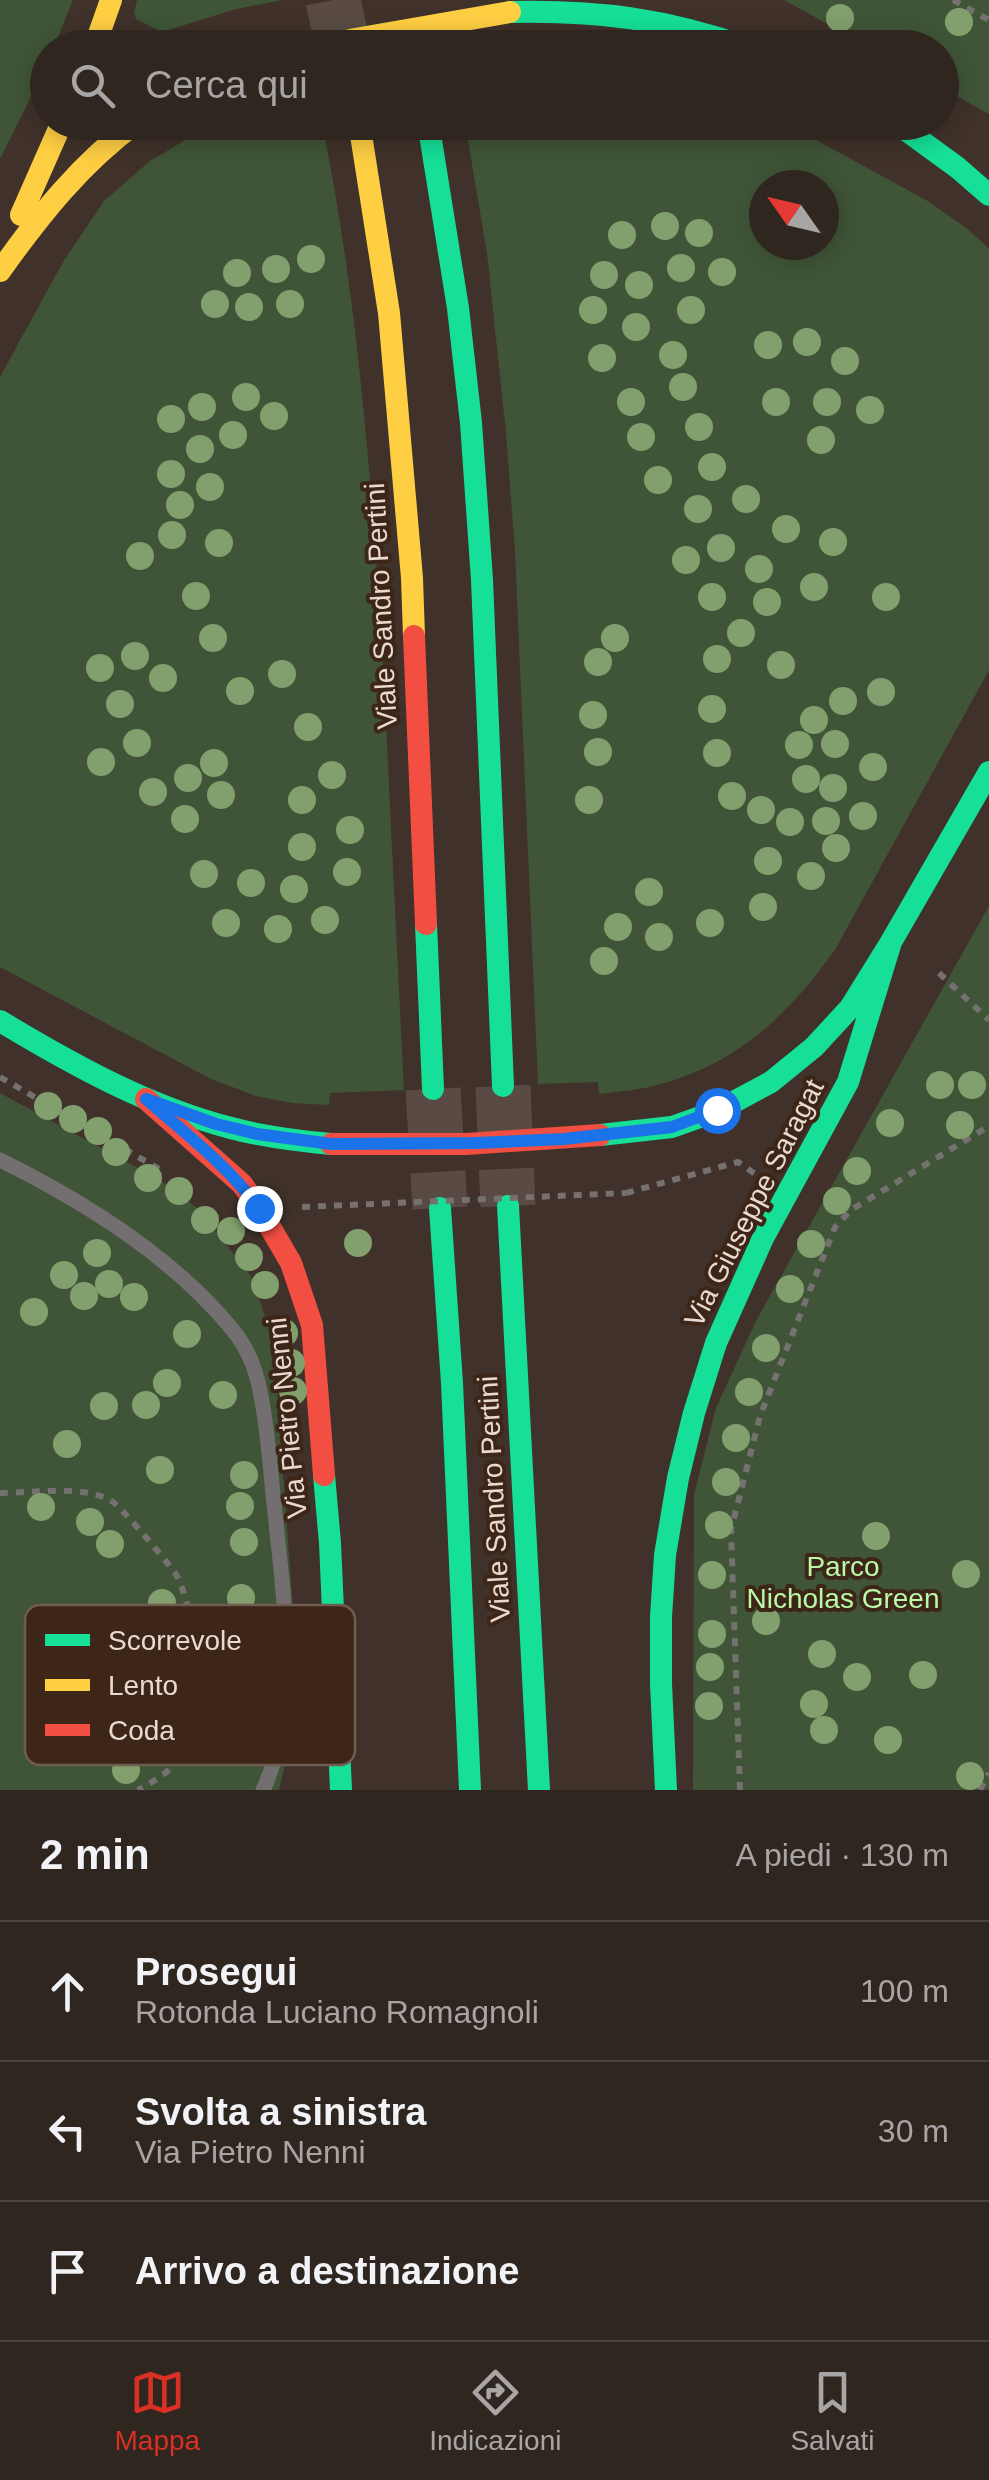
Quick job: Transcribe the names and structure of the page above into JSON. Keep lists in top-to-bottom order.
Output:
{
  "streets": {
    "main road": ["Viale Sandro Pertini", "Via Giuseppe Saragat", "Via Pietro Nenni"]
  },
  "parks": ["Parco Nicholas Green"],
  "legend": ["Scorrevole", "Lento", "Coda"],
  "north": "top left",
  "page": {
    "search": "Cerca qui",
    "heading": ["2 min", "A piedi · 130 m"],
    "list": [
      ["Prosegui", "Rotonda Luciano Romagnoli", "100 m"],
      ["Svolta a sinistra", "Via Pietro Nenni", "30 m"],
      "Arrivo a destinazione"
    ],
    "nav": ["Mappa", "Indicazioni", "Salvati"]
  }
}
